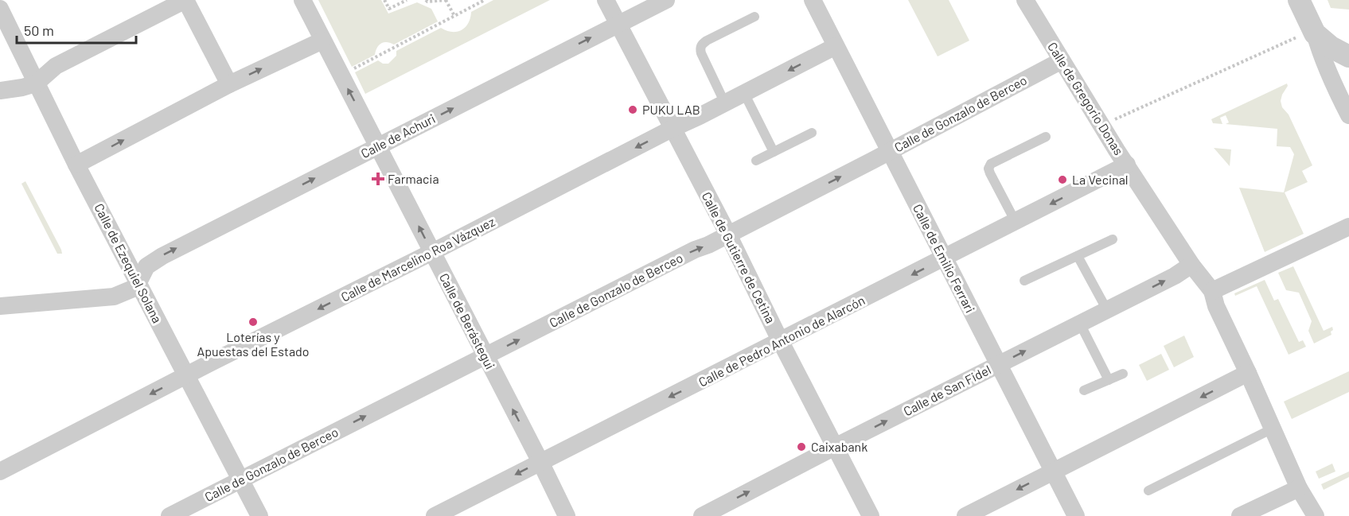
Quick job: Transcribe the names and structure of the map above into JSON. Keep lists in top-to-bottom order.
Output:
{
  "streets": {
    "street": [
      "Calle de Gregorio Donas",
      "Calle de Gonzalo de Berceo",
      "Calle de Achuri",
      "Calle de Gutierre de Cetina",
      "Calle de Emilio Ferrari",
      "Calle de Marcelino Roa Vázquez",
      "Calle de Ezequiel Solana",
      "Calle de Berástegui",
      "Calle de Pedro Antonio de Alarcón",
      "Calle de San Fidel"
    ]
  },
  "crossings": [
    ["Calle de Gregorio Donas", "Calle de Gonzalo de Berceo"],
    ["Calle de Gregorio Donas", "Calle de Pedro Antonio de Alarcón"],
    ["Calle de Gregorio Donas", "Calle de San Fidel"],
    ["Calle de Gonzalo de Berceo", "Calle de Gutierre de Cetina"],
    ["Calle de Gonzalo de Berceo", "Calle de Emilio Ferrari"],
    ["Calle de Gonzalo de Berceo", "Calle de Ezequiel Solana"],
    ["Calle de Gonzalo de Berceo", "Calle de Berástegui"],
    ["Calle de Achuri", "Calle de Gutierre de Cetina"],
    ["Calle de Achuri", "Calle de Ezequiel Solana"],
    ["Calle de Achuri", "Calle de Berástegui"],
    ["Calle de Gutierre de Cetina", "Calle de Marcelino Roa Vázquez"],
    ["Calle de Gutierre de Cetina", "Calle de Pedro Antonio de Alarcón"],
    ["Calle de Gutierre de Cetina", "Calle de San Fidel"],
    ["Calle de Emilio Ferrari", "Calle de Marcelino Roa Vázquez"],
    ["Calle de Emilio Ferrari", "Calle de Pedro Antonio de Alarcón"],
    ["Calle de Emilio Ferrari", "Calle de San Fidel"],
    ["Calle de Marcelino Roa Vázquez", "Calle de Ezequiel Solana"],
    ["Calle de Marcelino Roa Vázquez", "Calle de Berástegui"],
    ["Calle de Berástegui", "Calle de Pedro Antonio de Alarcón"]
  ],
  "one_way": [
    "Calle de Gonzalo de Berceo",
    "Calle de Marcelino Roa Vázquez",
    "Calle de Berástegui",
    "Calle de Pedro Antonio de Alarcón"
  ],
  "places": {
    "other": [
      "PUKU LAB",
      "La Vecinal",
      "Loterías y Apuestas del Estado",
      "Caixabank"
    ],
    "health": ["Farmacia"]
  },
  "scale_bar": "50 m"
}
